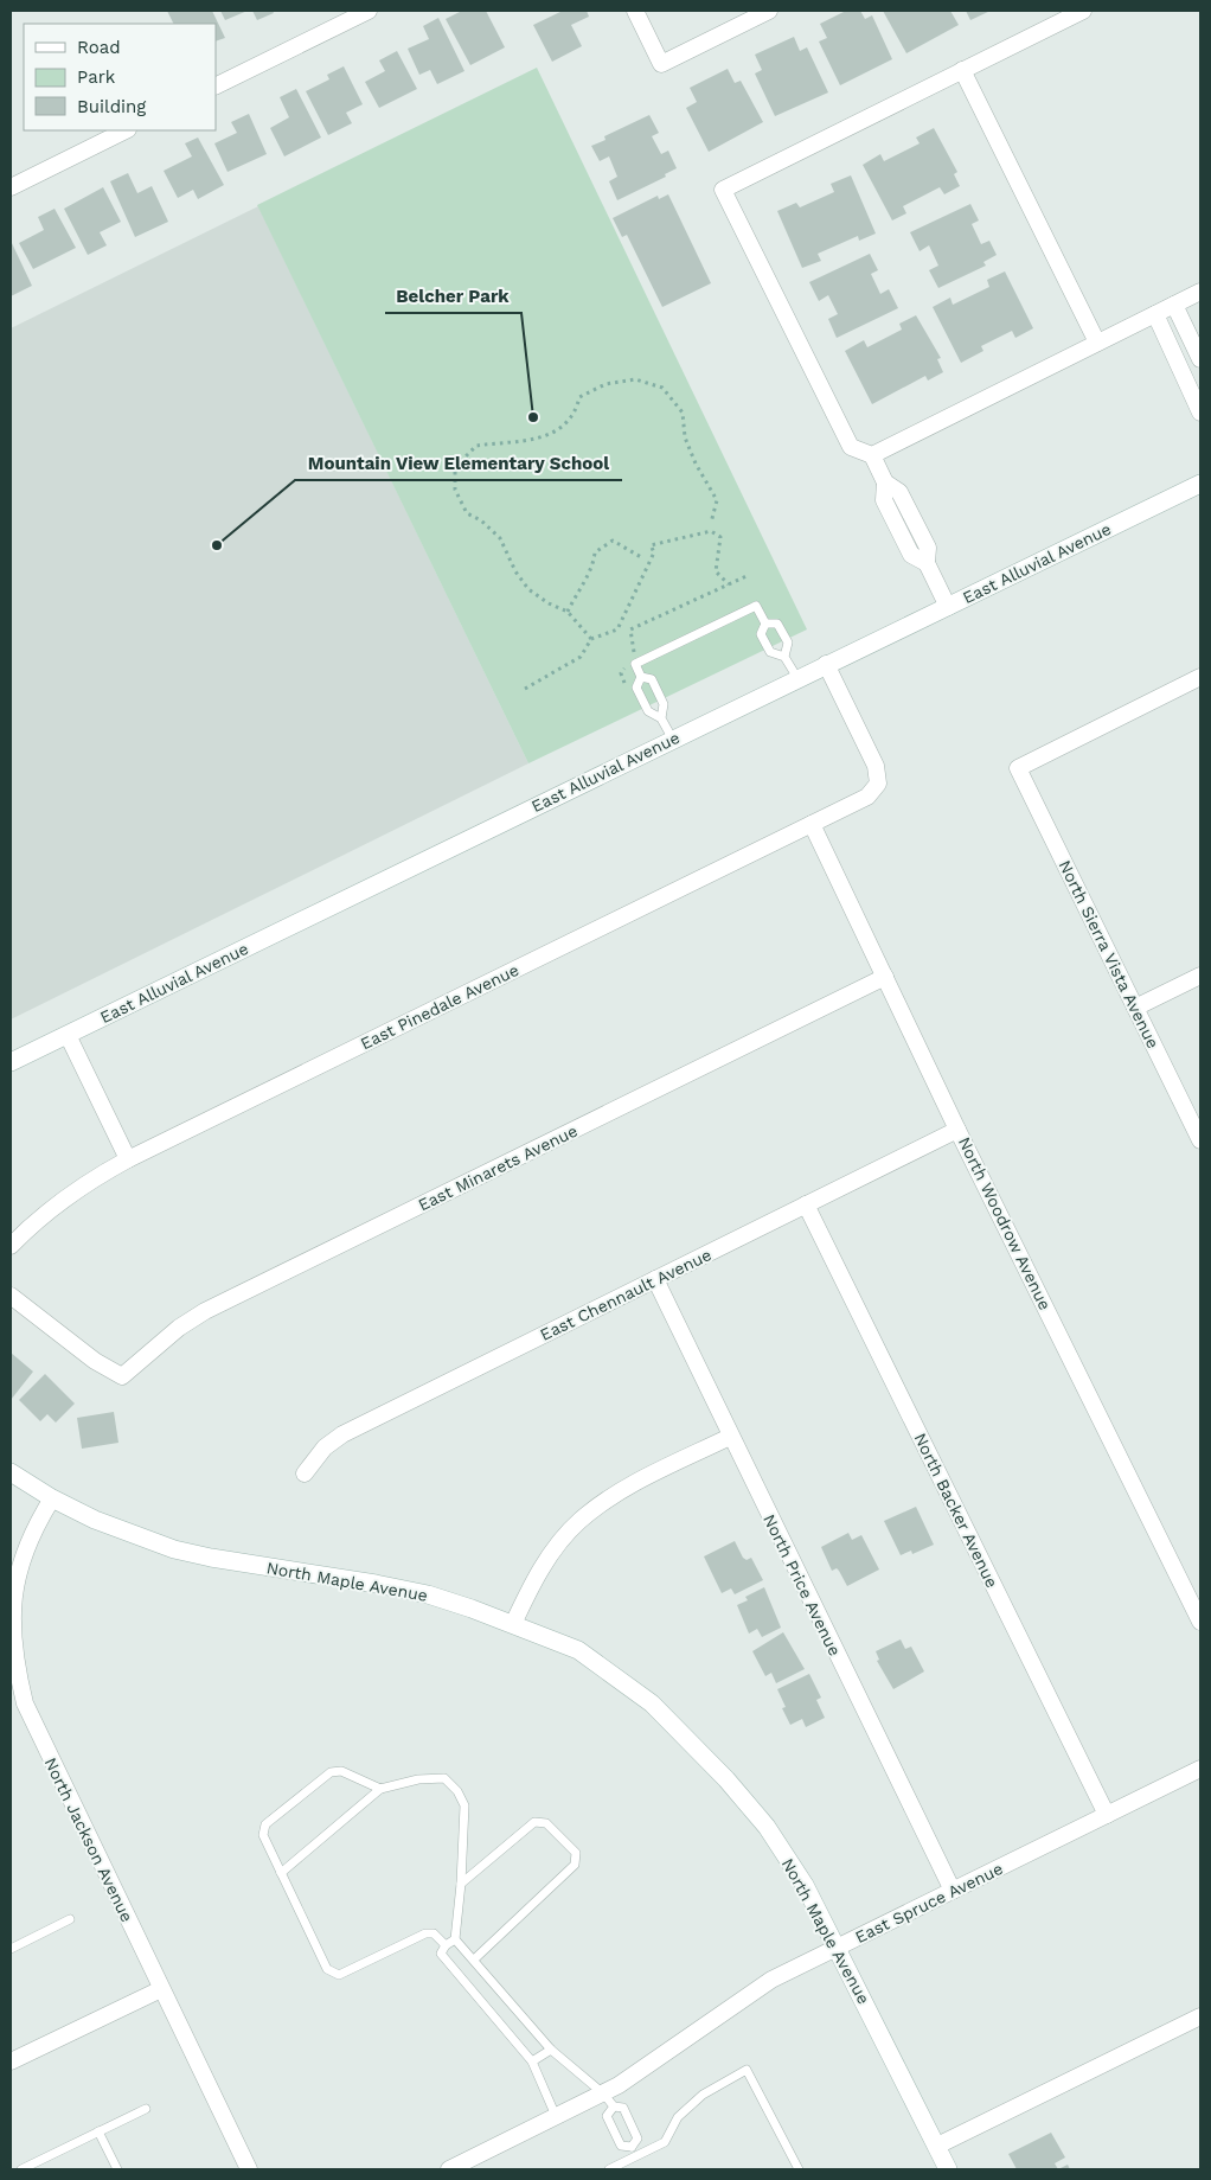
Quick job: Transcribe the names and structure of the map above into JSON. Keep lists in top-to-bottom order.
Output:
{
  "streets": {
    "main road": ["East Alluvial Avenue", "North Maple Avenue"],
    "street": [
      "North Sierra Vista Avenue",
      "East Pinedale Avenue",
      "East Minarets Avenue",
      "North Woodrow Avenue",
      "East Chennault Avenue",
      "North Backer Avenue",
      "North Price Avenue",
      "North Jackson Avenue",
      "East Spruce Avenue"
    ]
  },
  "crossings": [
    ["East Alluvial Avenue", "East Pinedale Avenue"],
    ["East Pinedale Avenue", "North Woodrow Avenue"],
    ["East Minarets Avenue", "North Woodrow Avenue"],
    ["North Woodrow Avenue", "East Chennault Avenue"],
    ["East Chennault Avenue", "North Backer Avenue"],
    ["East Chennault Avenue", "North Price Avenue"],
    ["North Backer Avenue", "East Spruce Avenue"],
    ["North Maple Avenue", "North Jackson Avenue"],
    ["North Maple Avenue", "East Spruce Avenue"],
    ["North Price Avenue", "East Spruce Avenue"]
  ],
  "places": ["Belcher Park", "Mountain View Elementary School"],
  "legend": ["Road", "Park", "Building"]
}
